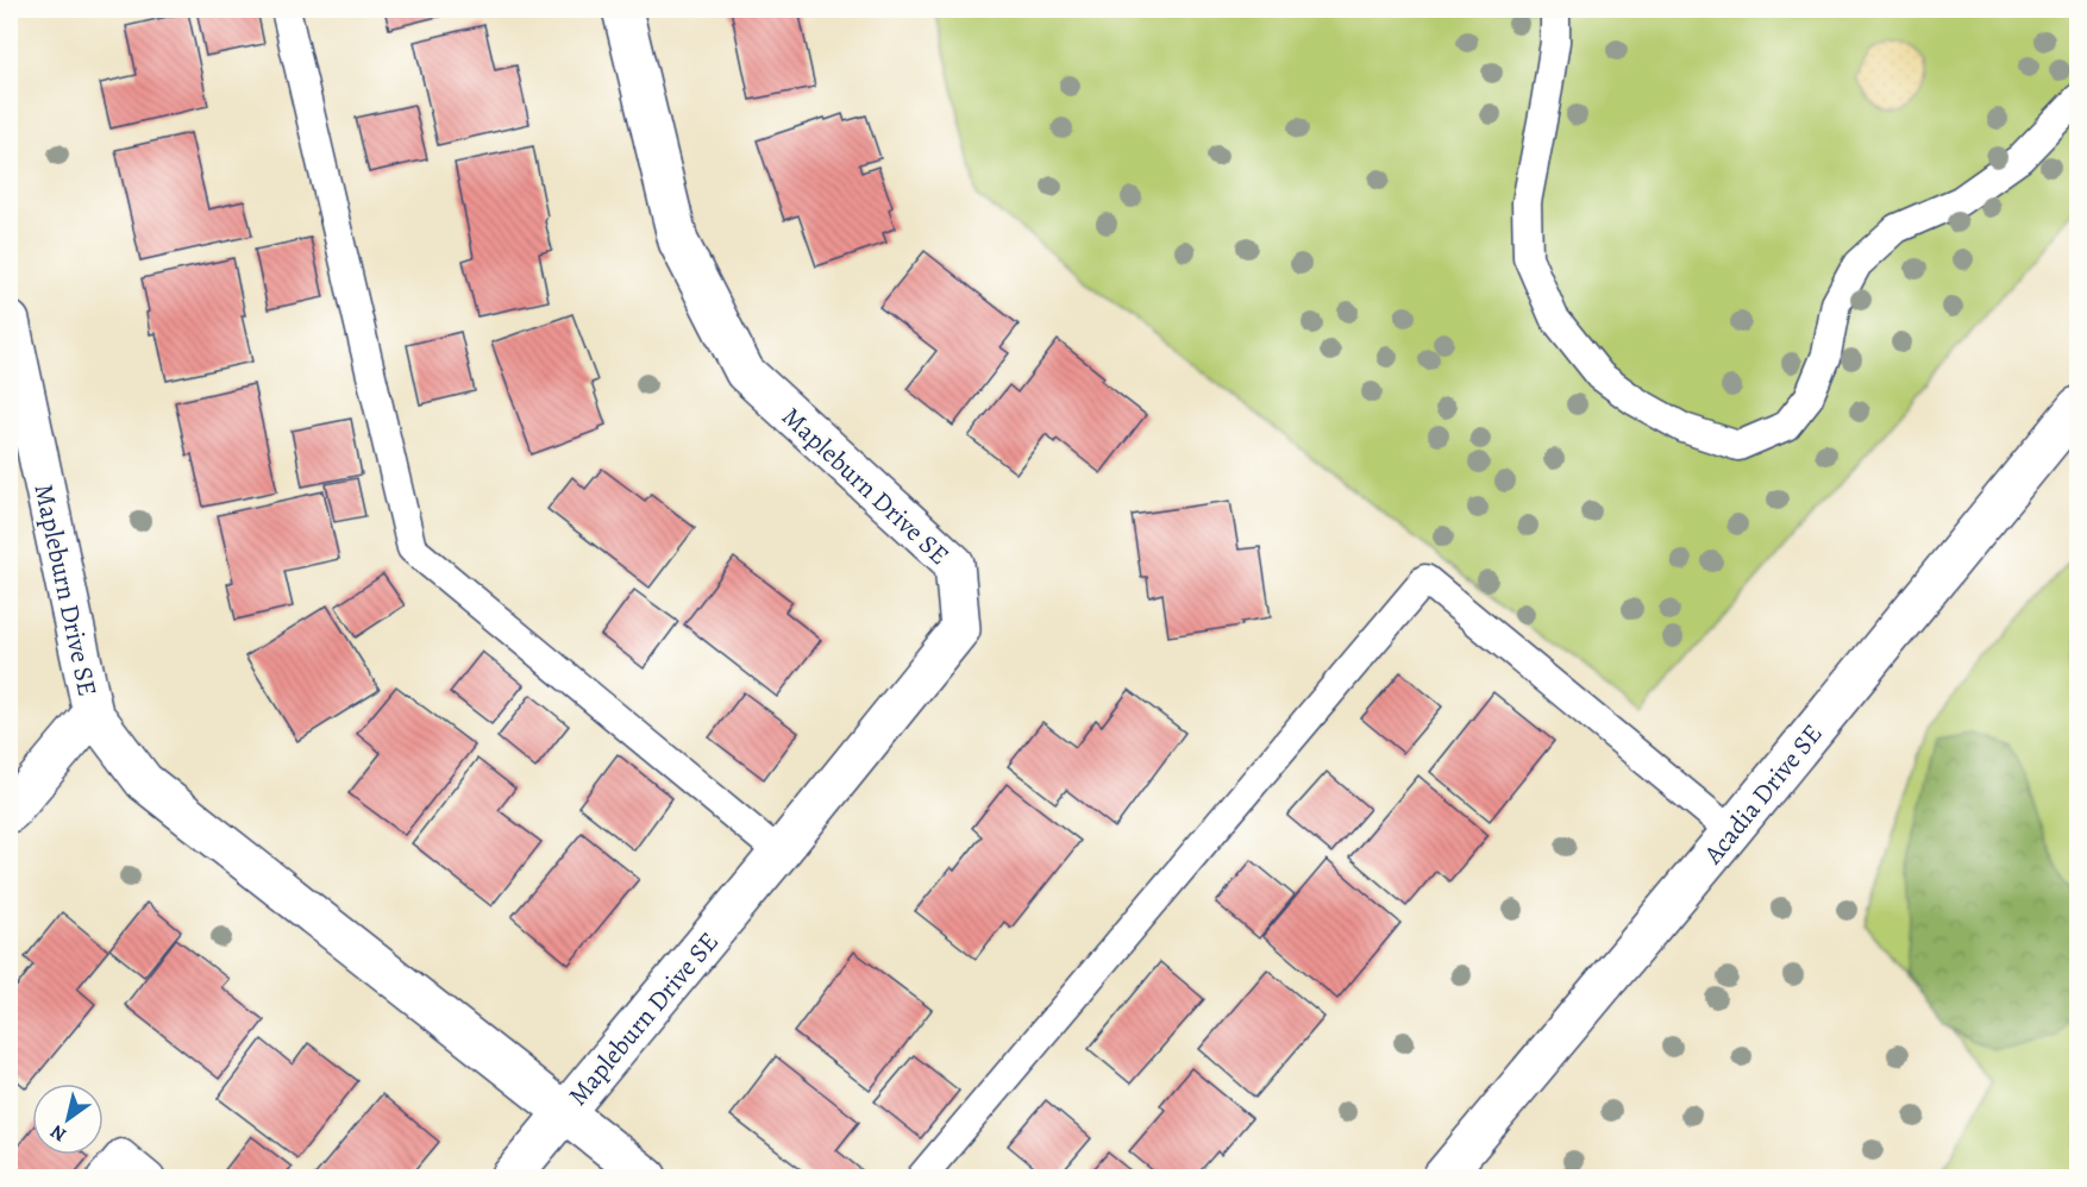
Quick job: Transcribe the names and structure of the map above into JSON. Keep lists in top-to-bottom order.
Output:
{
  "streets": {
    "street": ["Mapleburn Drive SE", "Acadia Drive SE"]
  },
  "north": "bottom left"
}
